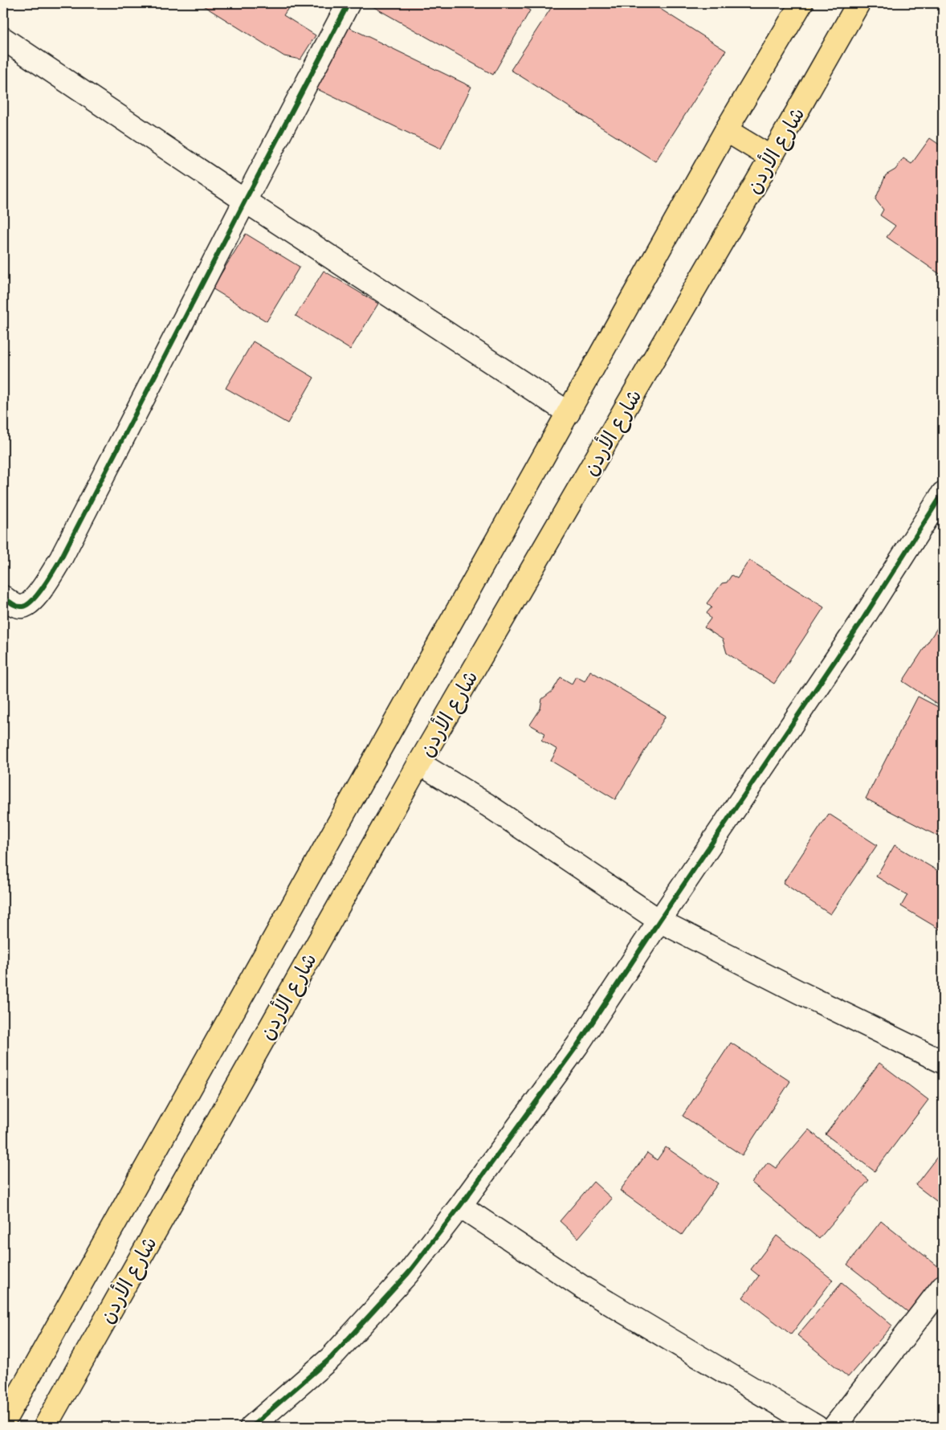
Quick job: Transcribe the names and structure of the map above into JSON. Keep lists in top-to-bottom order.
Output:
{
  "streets": {
    "highway": ["شارع الأردن"]
  }
}
